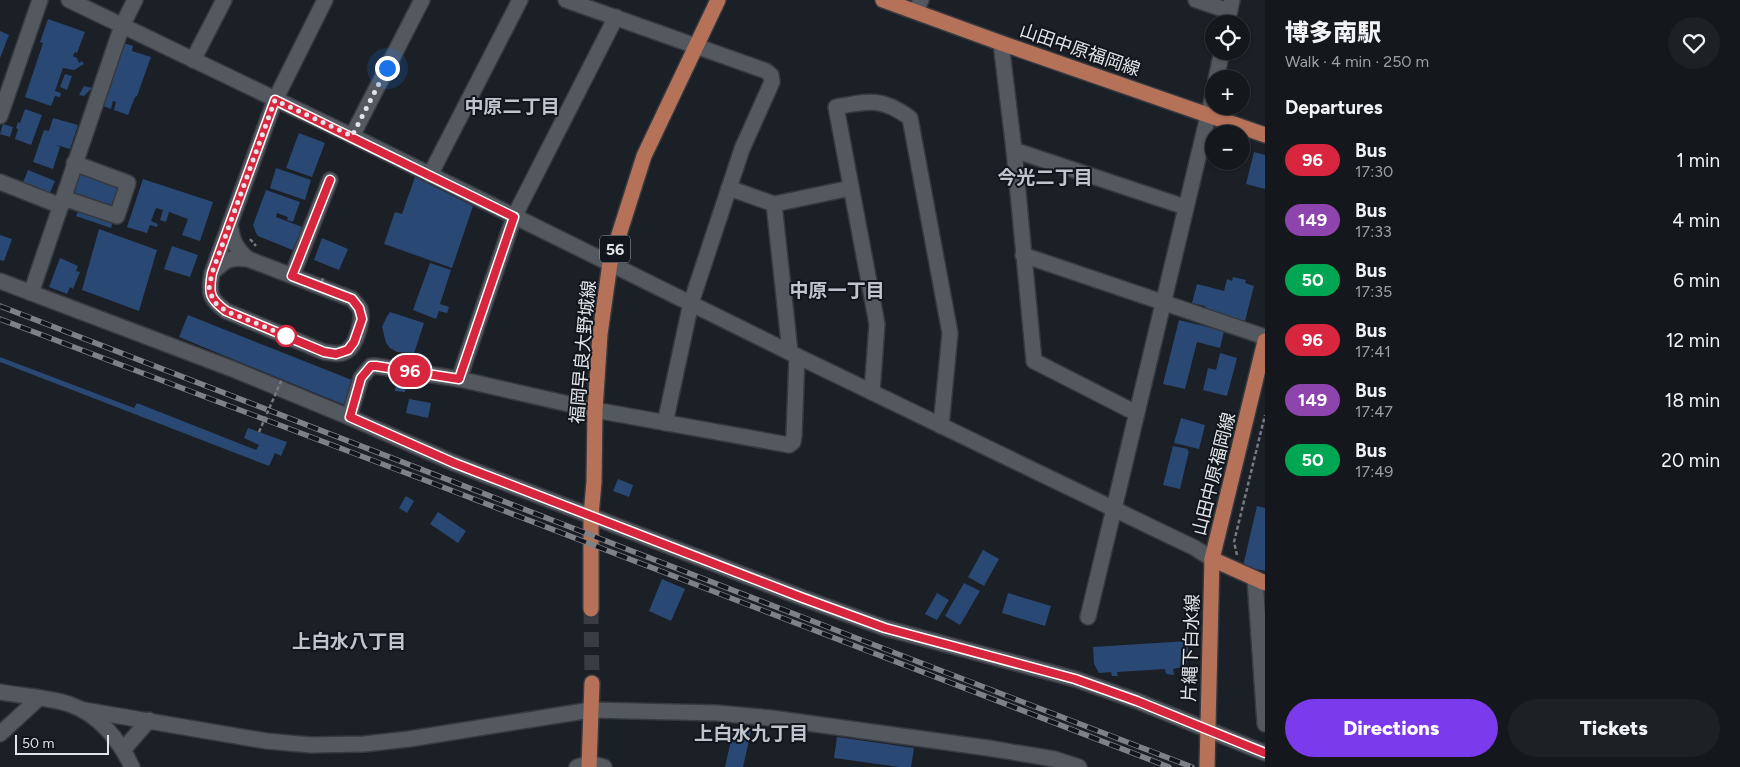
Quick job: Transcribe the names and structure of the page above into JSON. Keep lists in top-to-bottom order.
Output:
{
  "streets": {
    "main road": [
      "山田中原福岡線",
      "56",
      "福岡早良大野城線",
      "片縄下白水線"
    ]
  },
  "crossings": [
    ["山田中原福岡線", "片縄下白水線"]
  ],
  "districts": [
    "中原二丁目",
    "今光二丁目",
    "中原一丁目",
    "上白水八丁目",
    "上白水九丁目"
  ],
  "lines": ["bus line 96"],
  "scale_bar": "50 m",
  "page": {
    "on_map": "96",
    "heading": [
      ["博多南駅", "Walk · 4 min · 250 m"],
      "Departures"
    ],
    "map_buttons": ["+", "−"],
    "list": [
      {
        "mark": "96",
        "name": "Bus",
        "note": "17:30",
        "value": "1 min"
      },
      {
        "mark": "149",
        "name": "Bus",
        "note": "17:33",
        "value": "4 min"
      },
      {
        "mark": "50",
        "name": "Bus",
        "note": "17:35",
        "value": "6 min"
      },
      {
        "mark": "96",
        "name": "Bus",
        "note": "17:41",
        "value": "12 min"
      },
      {
        "mark": "149",
        "name": "Bus",
        "note": "17:47",
        "value": "18 min"
      },
      {
        "mark": "50",
        "name": "Bus",
        "note": "17:49",
        "value": "20 min"
      }
    ],
    "buttons": ["Directions", "Tickets"],
    "scale": "50 m"
  }
}
